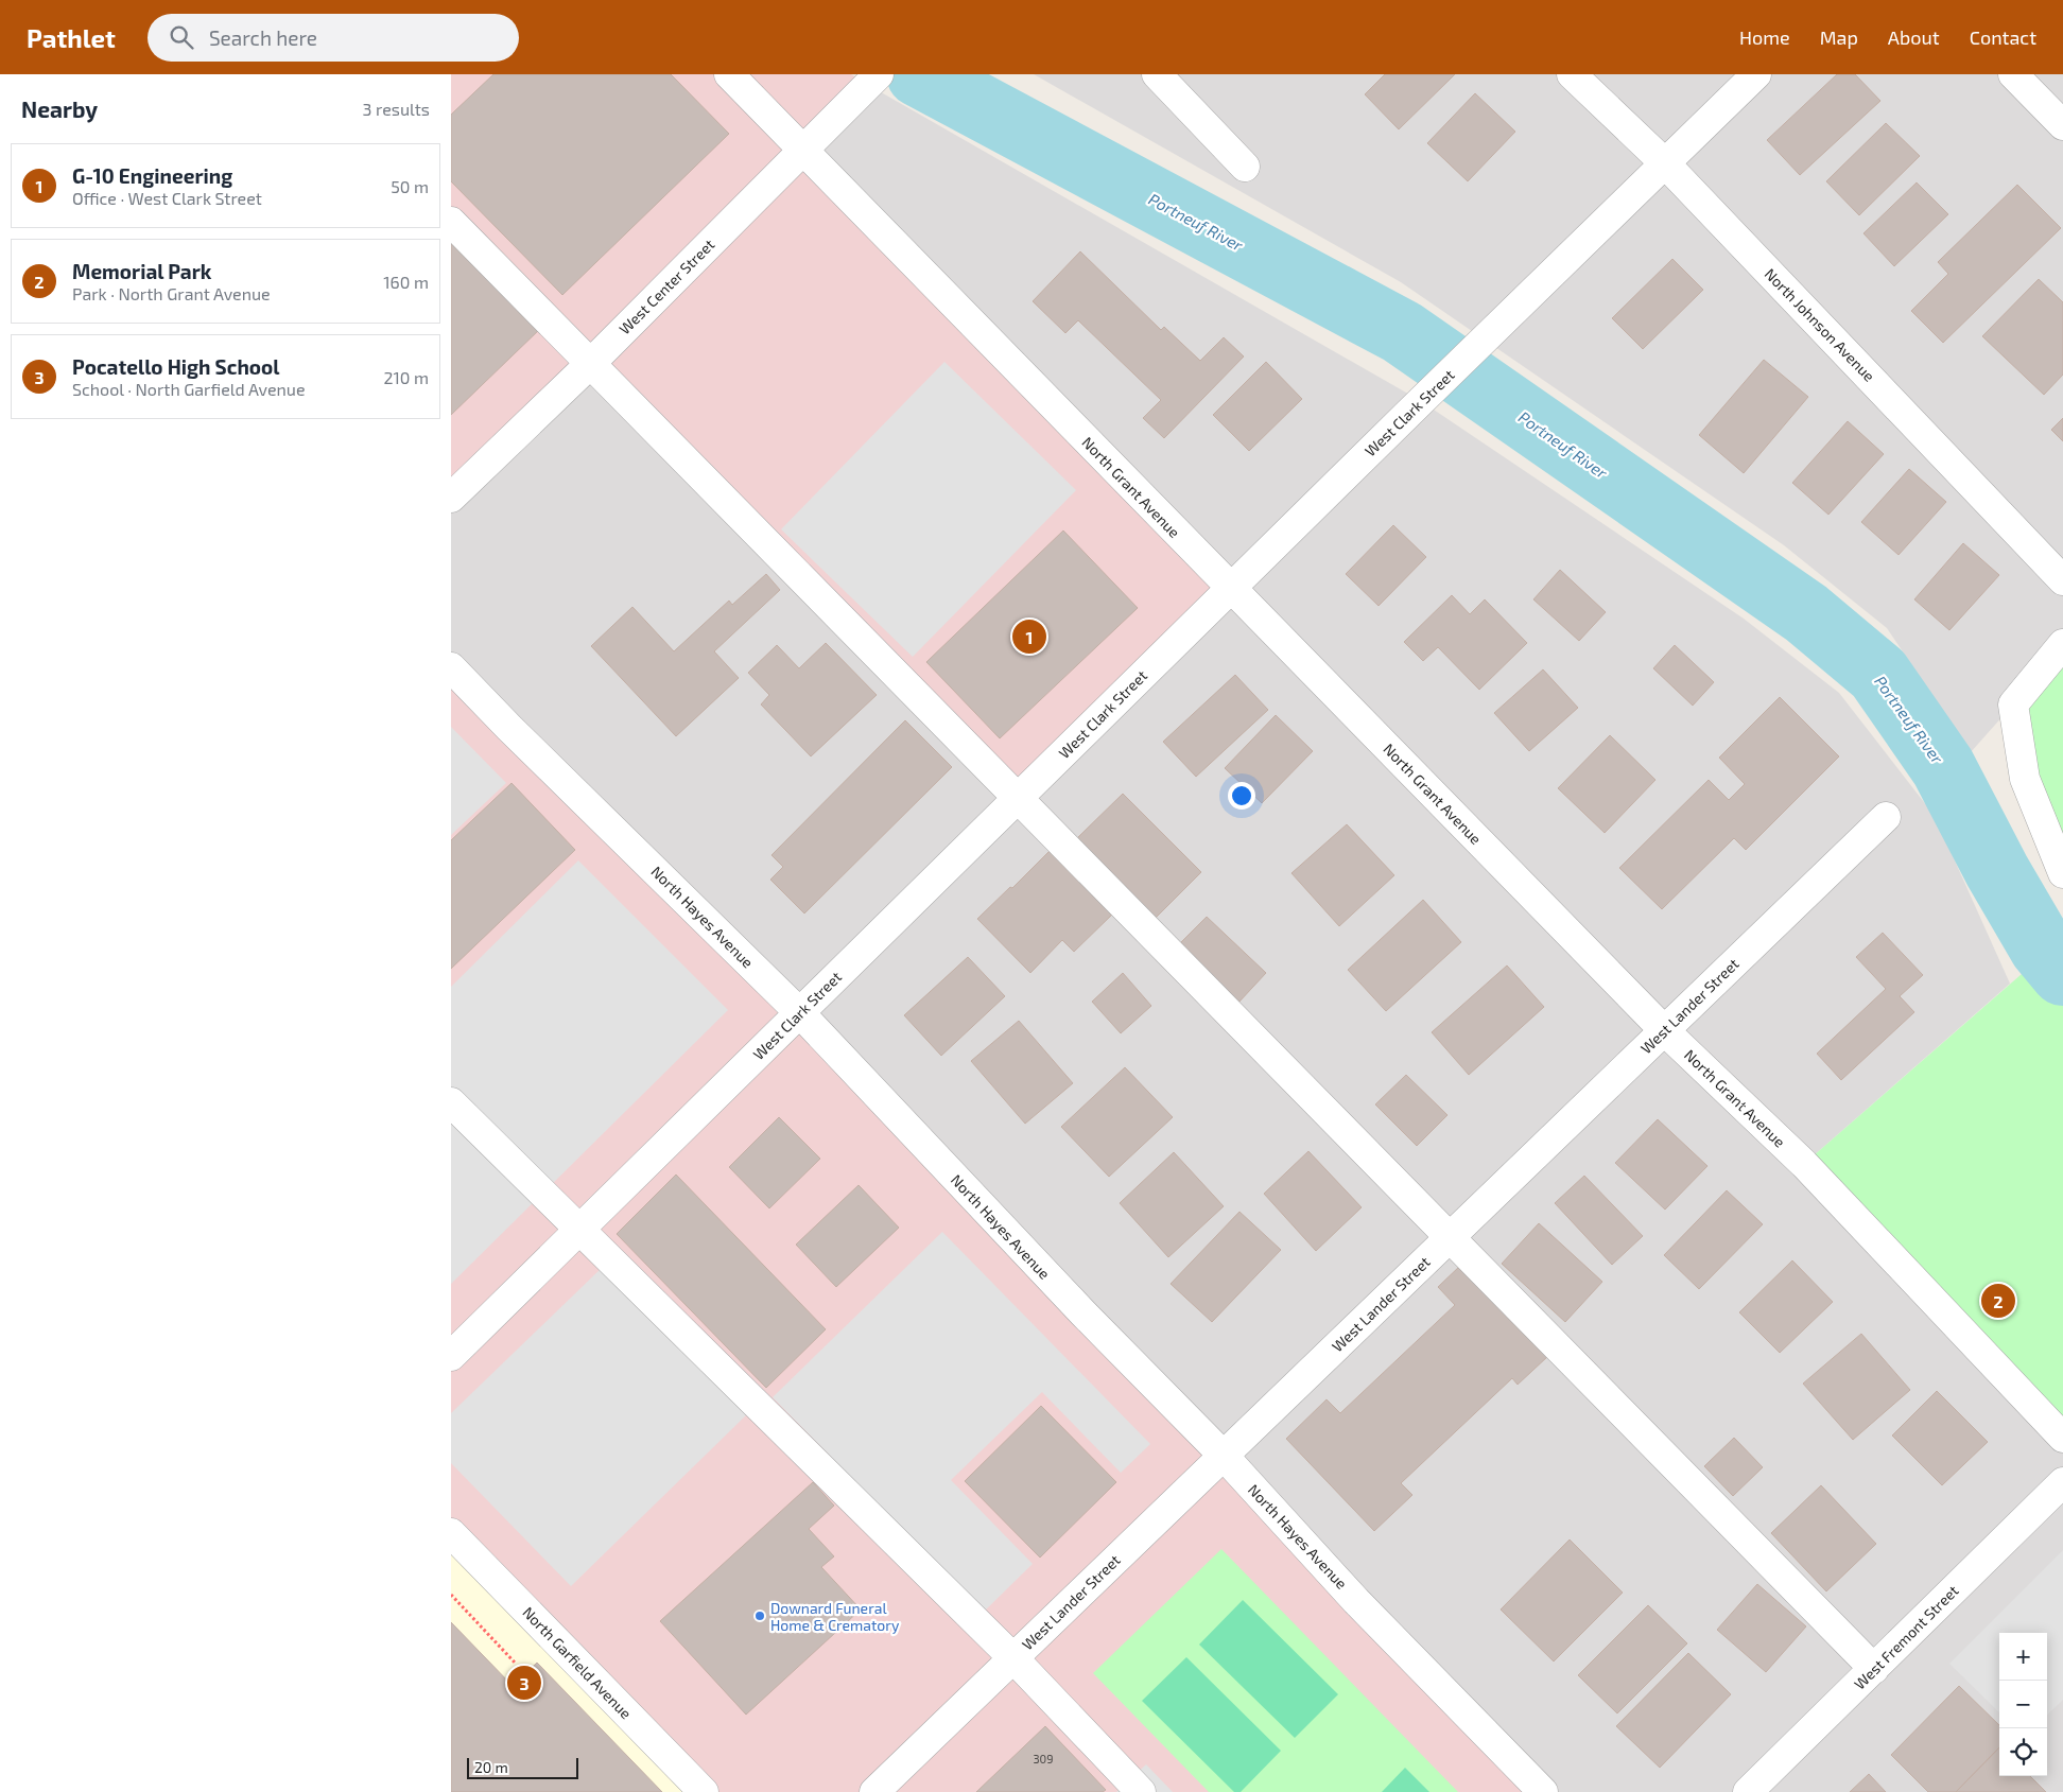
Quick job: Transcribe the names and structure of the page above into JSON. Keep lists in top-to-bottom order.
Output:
{
  "streets": {
    "street": [
      "West Center Street",
      "North Johnson Avenue",
      "West Clark Street",
      "North Grant Avenue",
      "North Hayes Avenue",
      "West Lander Street",
      "West Fremont Street",
      "North Garfield Avenue"
    ]
  },
  "crossings": [
    ["West Center Street", "North Grant Avenue"],
    ["North Johnson Avenue", "West Clark Street"],
    ["West Clark Street", "North Grant Avenue"],
    ["West Clark Street", "North Hayes Avenue"],
    ["North Grant Avenue", "West Lander Street"],
    ["North Hayes Avenue", "West Lander Street"]
  ],
  "water": ["Portneuf River"],
  "places": ["Downard Funeral Home & Crematory"],
  "house_numbers": ["309"],
  "scale_bar": "20 m",
  "page": {
    "header": "Pathlet",
    "search": "Search here",
    "nav": [
      "Home",
      "Map",
      "About",
      "Contact"
    ],
    "heading": ["Nearby", "3 results"],
    "list": [
      {
        "mark": "1",
        "name": "G-10 Engineering",
        "note": "Office · West Clark Street",
        "value": "50 m"
      },
      {
        "mark": "2",
        "name": "Memorial Park",
        "note": "Park · North Grant Avenue",
        "value": "160 m"
      },
      {
        "mark": "3",
        "name": "Pocatello High School",
        "note": "School · North Garfield Avenue",
        "value": "210 m"
      }
    ],
    "pins": ["1", "2", "3"],
    "map_buttons": ["+", "−"],
    "scale": "20 m"
  }
}
